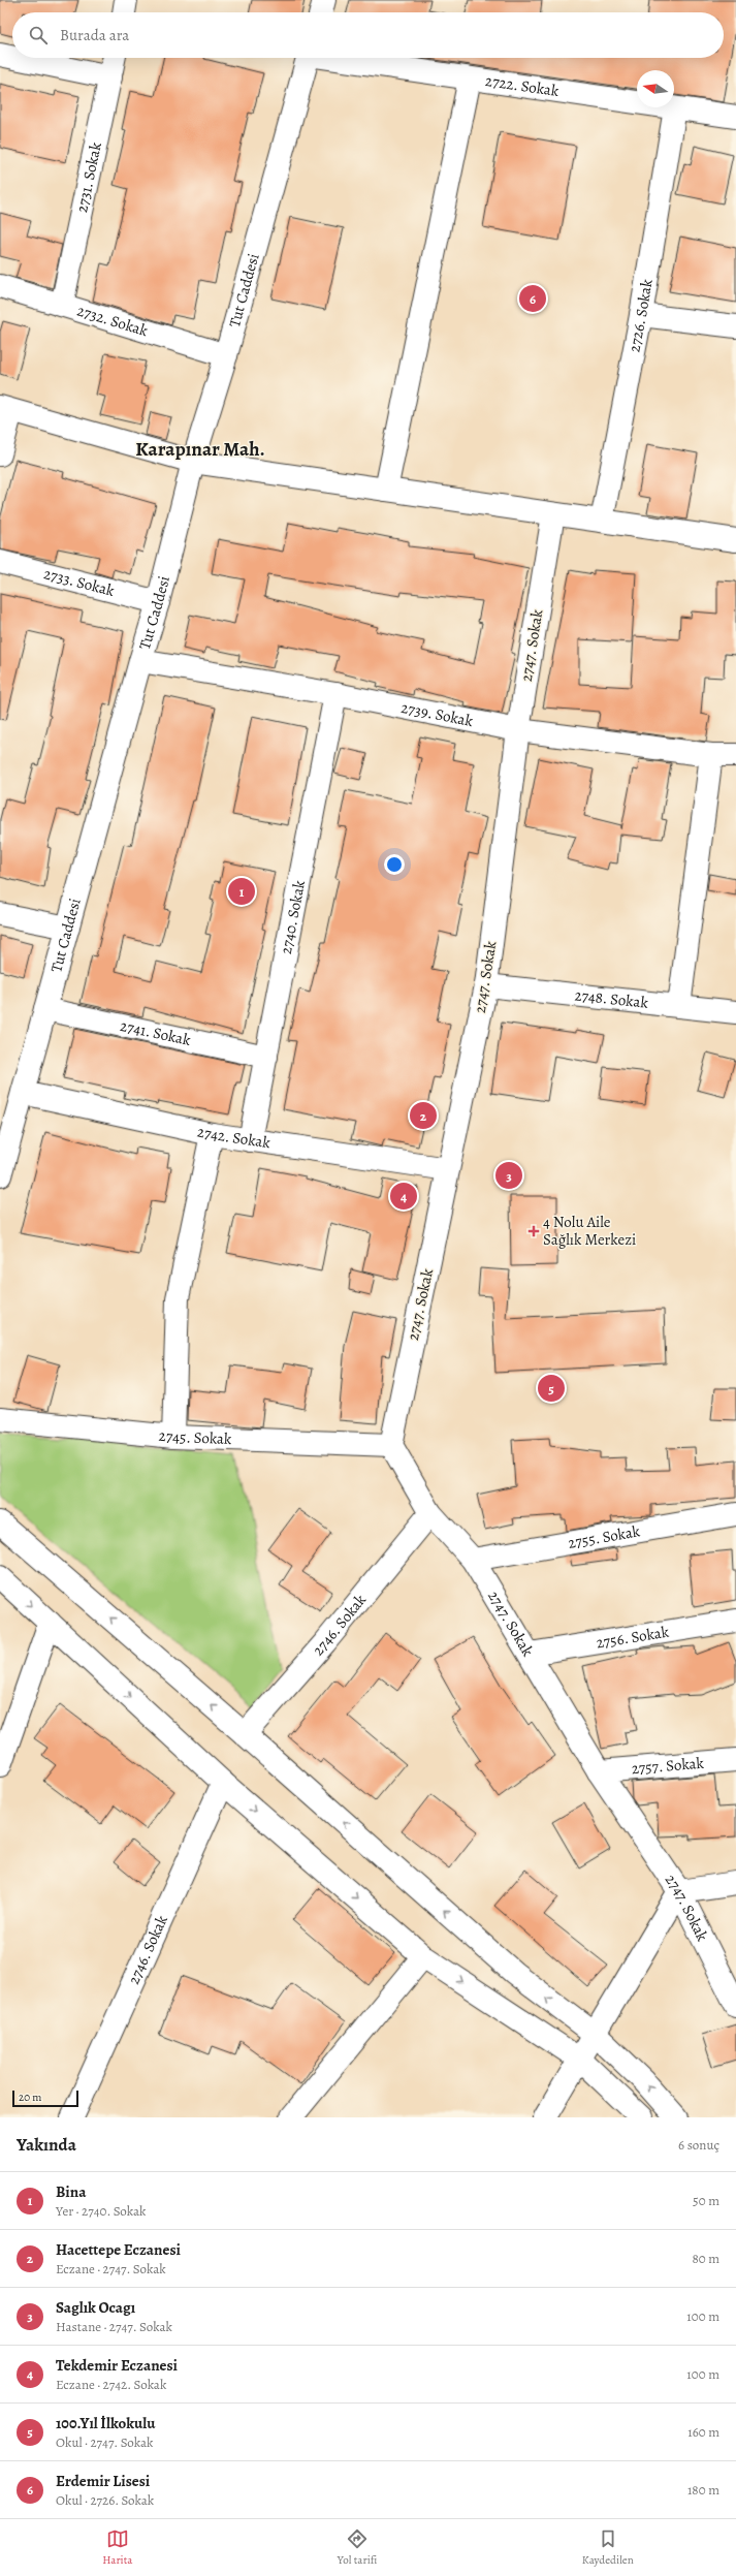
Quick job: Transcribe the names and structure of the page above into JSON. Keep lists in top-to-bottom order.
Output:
{
  "streets": {
    "street": [
      "2722. Sokak",
      "2731. Sokak",
      "Tut Caddesi",
      "2726. Sokak",
      "2732. Sokak",
      "2733. Sokak",
      "2747. Sokak",
      "2739. Sokak",
      "2740. Sokak",
      "2748. Sokak",
      "2741. Sokak",
      "2742. Sokak",
      "2745. Sokak",
      "2755. Sokak",
      "2746. Sokak",
      "2756. Sokak",
      "2757. Sokak"
    ]
  },
  "crossings": [
    ["2722. Sokak", "2726. Sokak"],
    ["2731. Sokak", "2732. Sokak"],
    ["Tut Caddesi", "2732. Sokak"],
    ["Tut Caddesi", "2733. Sokak"],
    ["Tut Caddesi", "2739. Sokak"],
    ["Tut Caddesi", "2741. Sokak"],
    ["Tut Caddesi", "2742. Sokak"],
    ["2747. Sokak", "2739. Sokak"],
    ["2747. Sokak", "2748. Sokak"],
    ["2747. Sokak", "2742. Sokak"],
    ["2747. Sokak", "2745. Sokak"],
    ["2747. Sokak", "2755. Sokak"],
    ["2747. Sokak", "2746. Sokak"],
    ["2747. Sokak", "2756. Sokak"],
    ["2747. Sokak", "2757. Sokak"],
    ["2739. Sokak", "2740. Sokak"],
    ["2740. Sokak", "2741. Sokak"],
    ["2740. Sokak", "2742. Sokak"]
  ],
  "districts": ["Karapınar Mah."],
  "places": {
    "health": ["4 Nolu Aile Sağlık Merkezi"]
  },
  "scale_bar": "20 m",
  "north": "left",
  "page": {
    "search": "Burada ara",
    "pins": [
      "6",
      "1",
      "2",
      "3",
      "4",
      "5"
    ],
    "scale": "20 m",
    "heading": ["Yakında", "6 sonuç"],
    "list": [
      {
        "mark": "1",
        "name": "Bina",
        "note": "Yer · 2740. Sokak",
        "value": "50 m"
      },
      {
        "mark": "2",
        "name": "Hacettepe Eczanesi",
        "note": "Eczane · 2747. Sokak",
        "value": "80 m"
      },
      {
        "mark": "3",
        "name": "Saglık Ocagı",
        "note": "Hastane · 2747. Sokak",
        "value": "100 m"
      },
      {
        "mark": "4",
        "name": "Tekdemir Eczanesi",
        "note": "Eczane · 2742. Sokak",
        "value": "100 m"
      },
      {
        "mark": "5",
        "name": "100.Yıl İlkokulu",
        "note": "Okul · 2747. Sokak",
        "value": "160 m"
      },
      {
        "mark": "6",
        "name": "Erdemir Lisesi",
        "note": "Okul · 2726. Sokak",
        "value": "180 m"
      }
    ],
    "nav": ["Harita", "Yol tarifi", "Kaydedilen"]
  }
}
